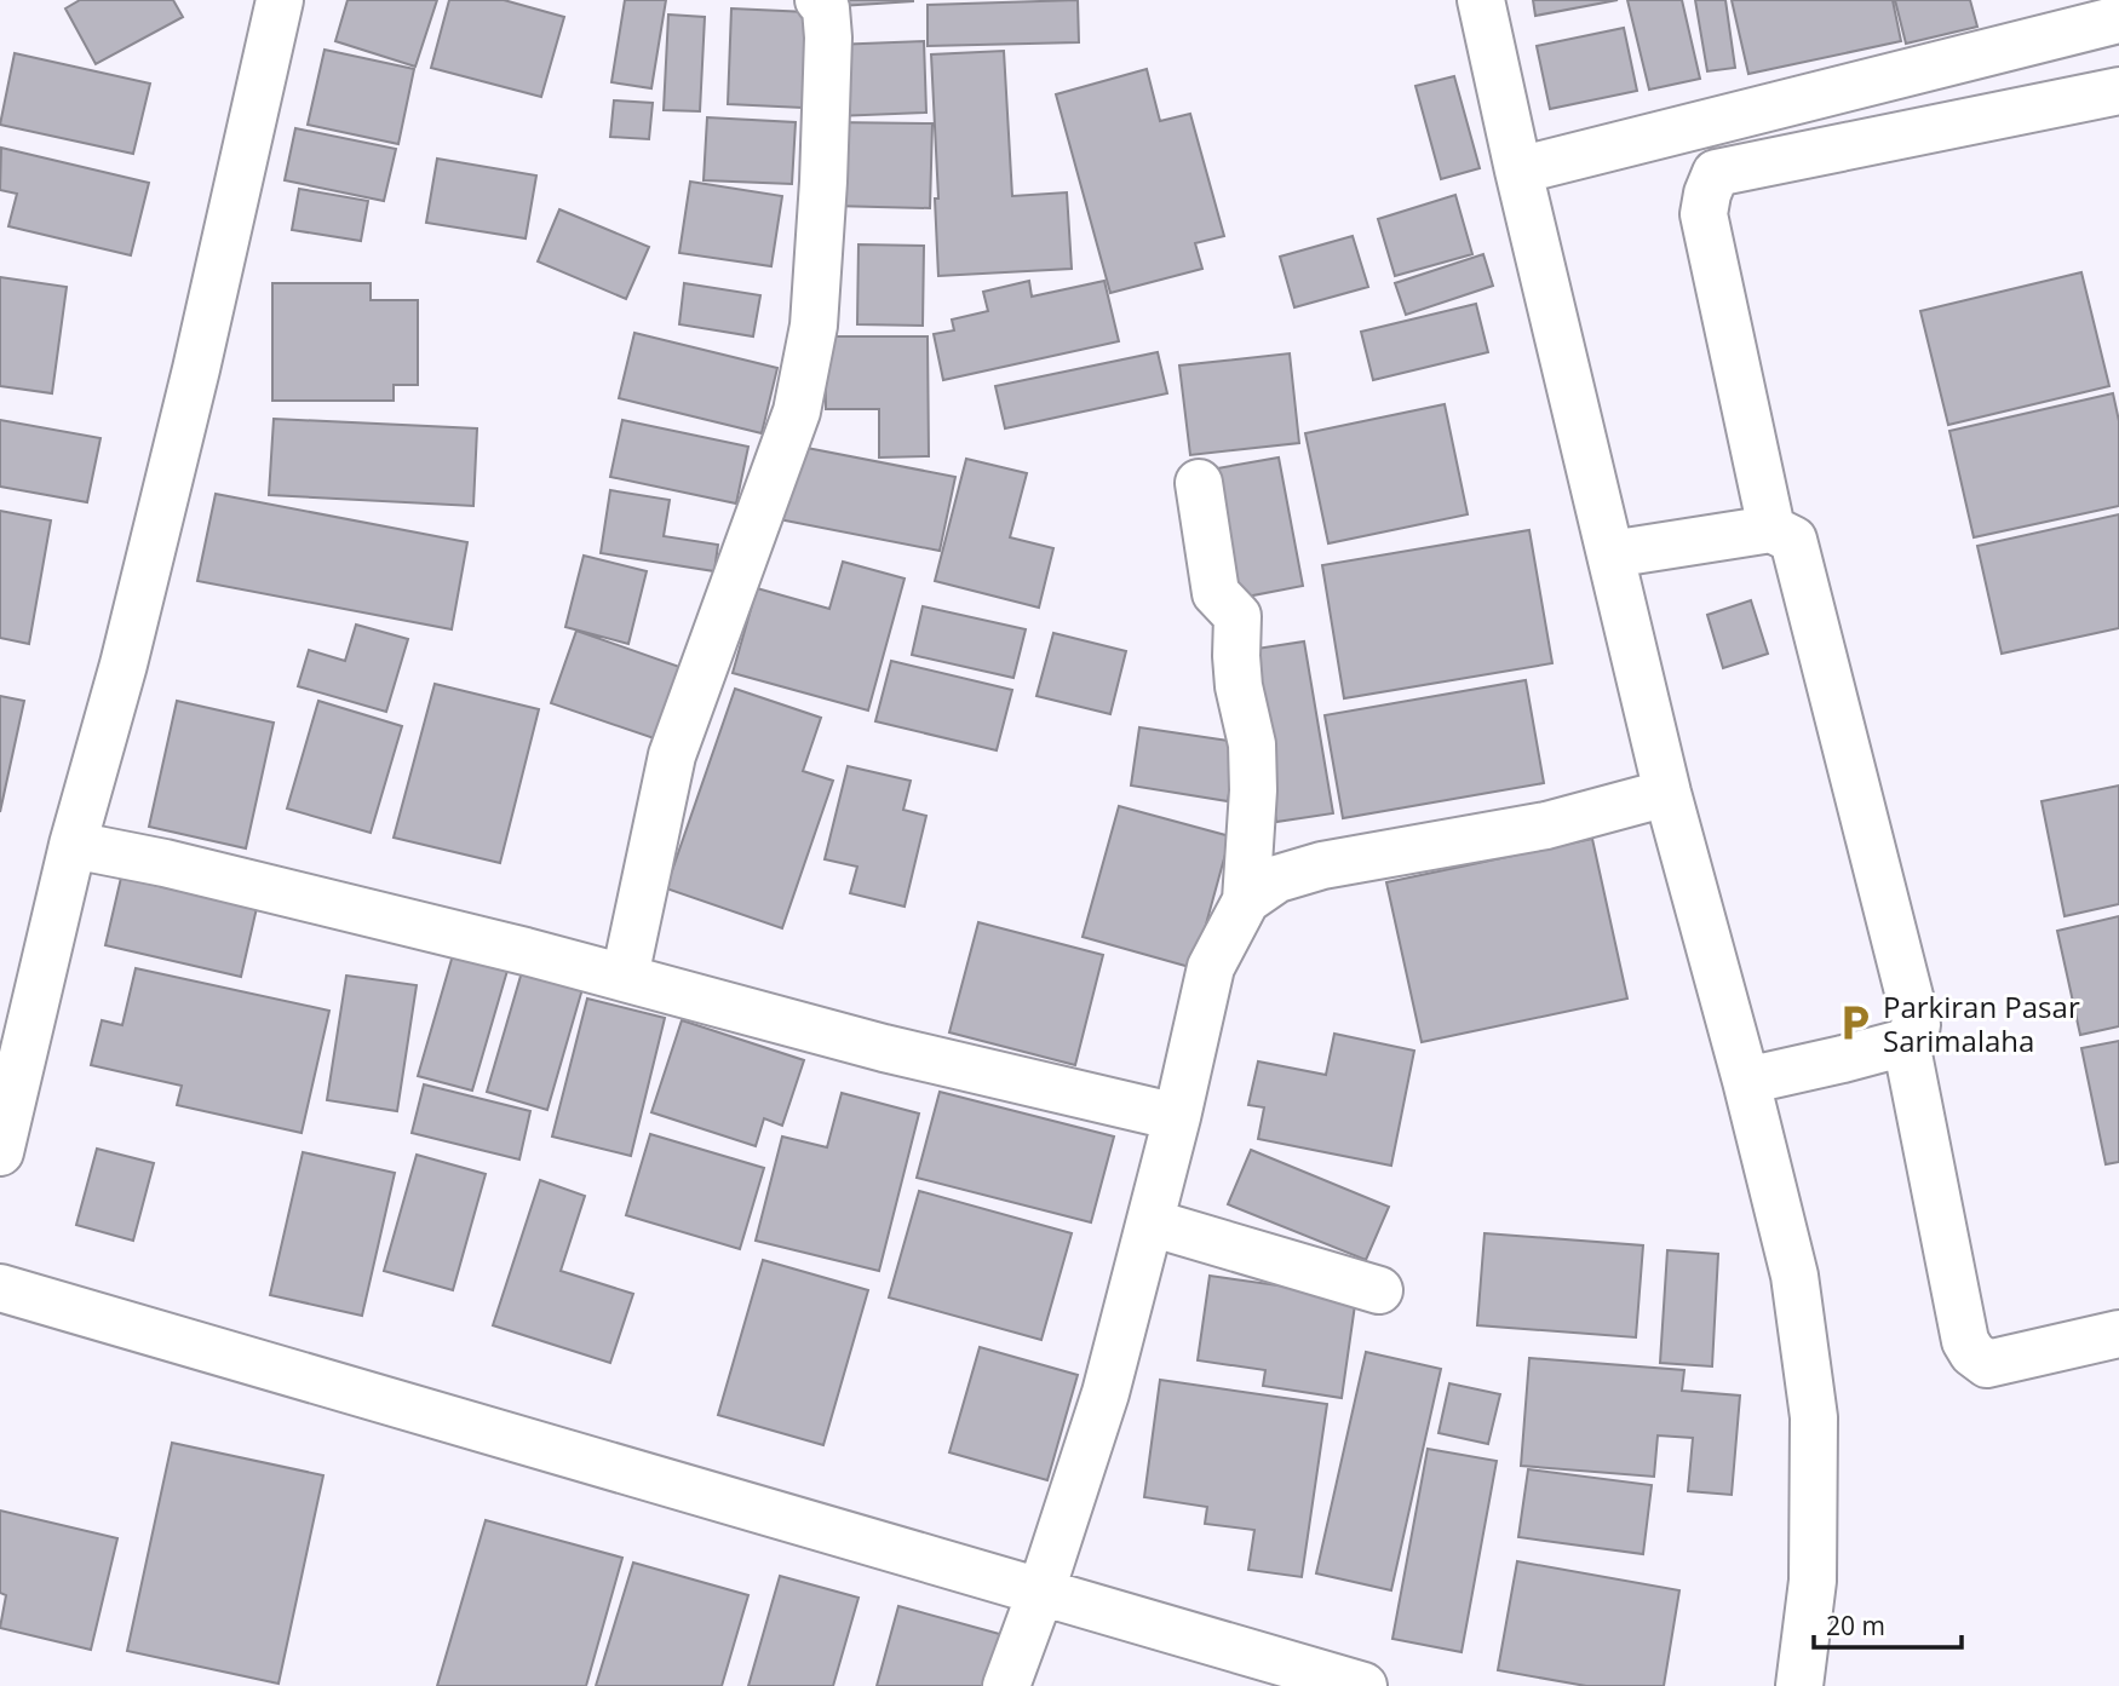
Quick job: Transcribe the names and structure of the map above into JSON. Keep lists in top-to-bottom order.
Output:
{
  "places": {
    "parking": ["Parkiran Pasar Sarimalaha"]
  },
  "scale_bar": "20 m"
}
